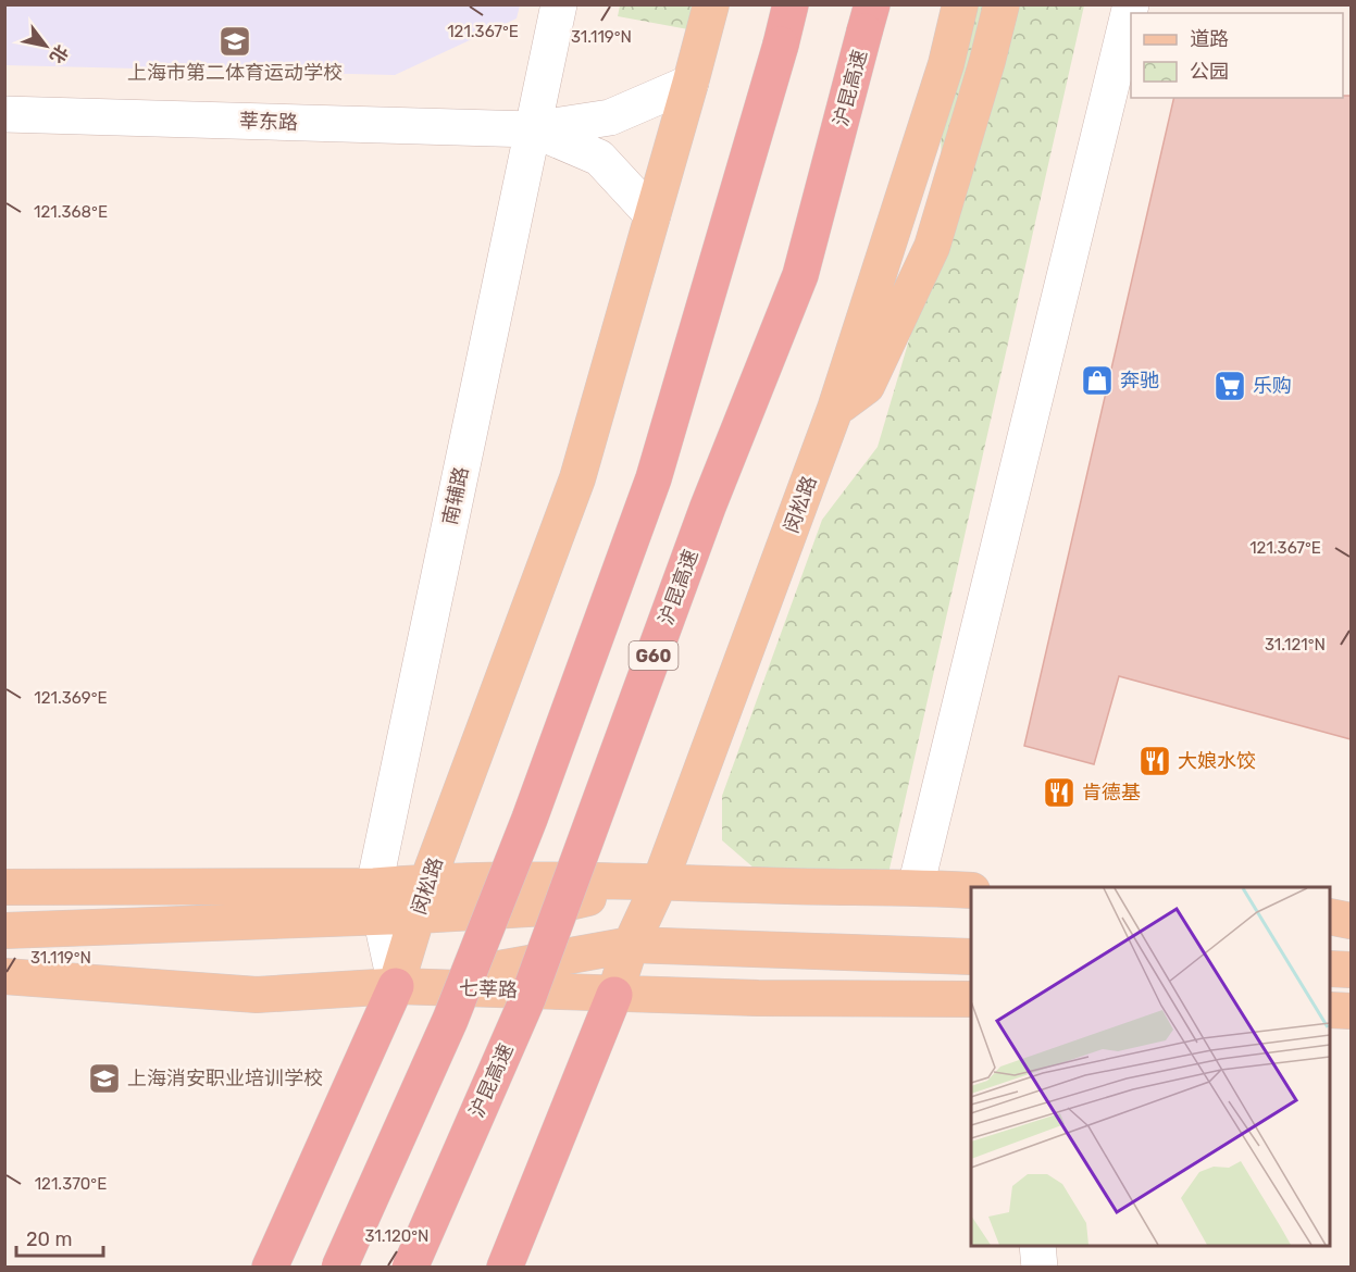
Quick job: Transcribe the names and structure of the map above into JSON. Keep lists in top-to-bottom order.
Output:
{
  "streets": {
    "highway": ["沪昆高速", "G60"],
    "main road": ["闵松路", "七莘路"],
    "street": ["莘东路", "南辅路"]
  },
  "crossings": [
    ["莘东路", "南辅路"],
    ["南辅路", "闵松路"],
    ["南辅路", "七莘路"],
    ["闵松路", "七莘路"]
  ],
  "places": {
    "school or university": ["上海市第二体育运动学校", "上海消安职业培训学校"],
    "shop": ["奔驰"],
    "supermarket": ["乐购"],
    "restaurant": ["大娘水饺", "肯德基"]
  },
  "legend": ["道路", "公园"],
  "scale_bar": "20 m",
  "north": "bottom right",
  "coordinates": [
    "121.367°E",
    "31.119°N",
    "121.368°E",
    "31.121°N",
    "121.369°E",
    "121.370°E",
    "31.120°N"
  ]
}
